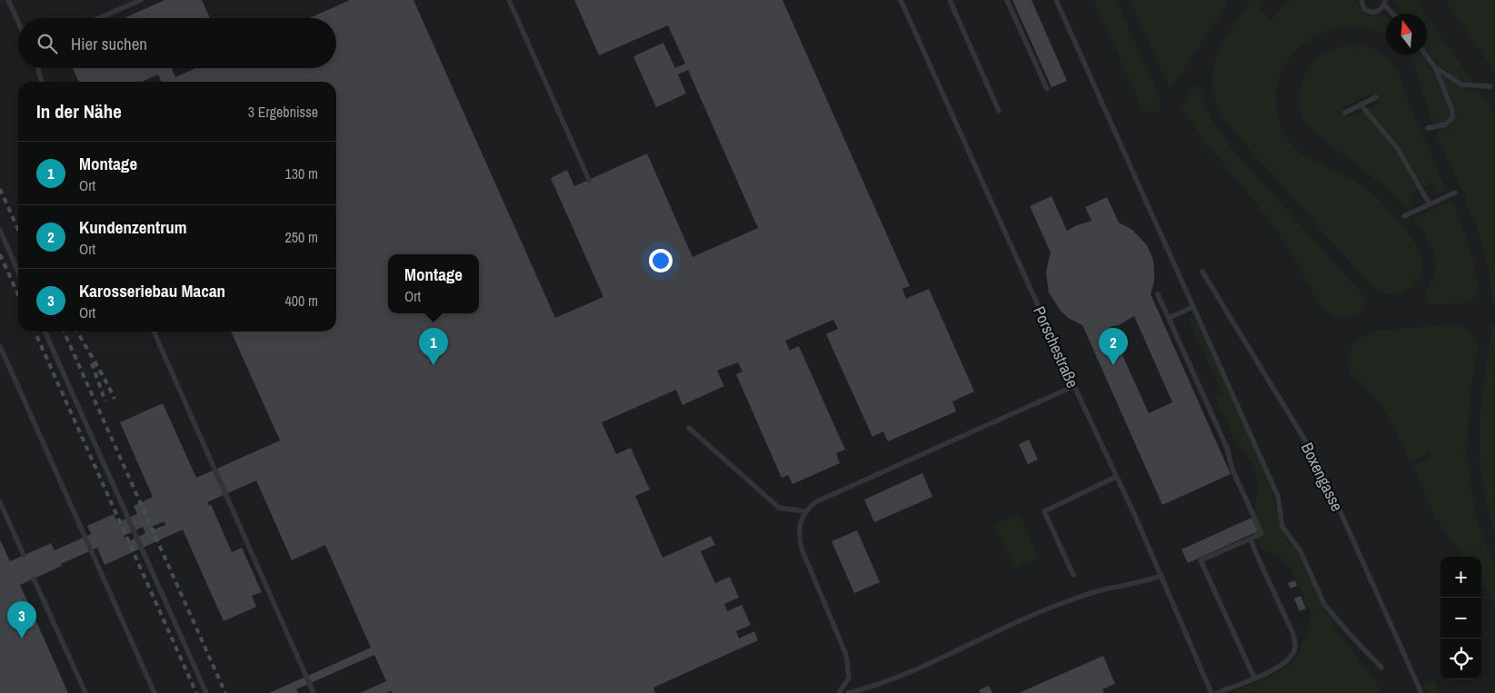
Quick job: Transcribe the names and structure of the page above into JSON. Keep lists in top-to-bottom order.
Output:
{
  "streets": {
    "lane": ["Porschestraße", "Boxengasse"]
  },
  "north": "top",
  "page": {
    "search": "Hier suchen",
    "heading": ["In der Nähe", "3 Ergebnisse"],
    "list": [
      {
        "mark": "1",
        "name": "Montage",
        "note": "Ort",
        "value": "130 m"
      },
      {
        "mark": "2",
        "name": "Kundenzentrum",
        "note": "Ort",
        "value": "250 m"
      },
      {
        "mark": "3",
        "name": "Karosseriebau Macan",
        "note": "Ort",
        "value": "400 m"
      }
    ],
    "popup": ["Montage", "Ort"],
    "pins": ["1", "2", "3"],
    "map_buttons": ["+", "−"]
  }
}
